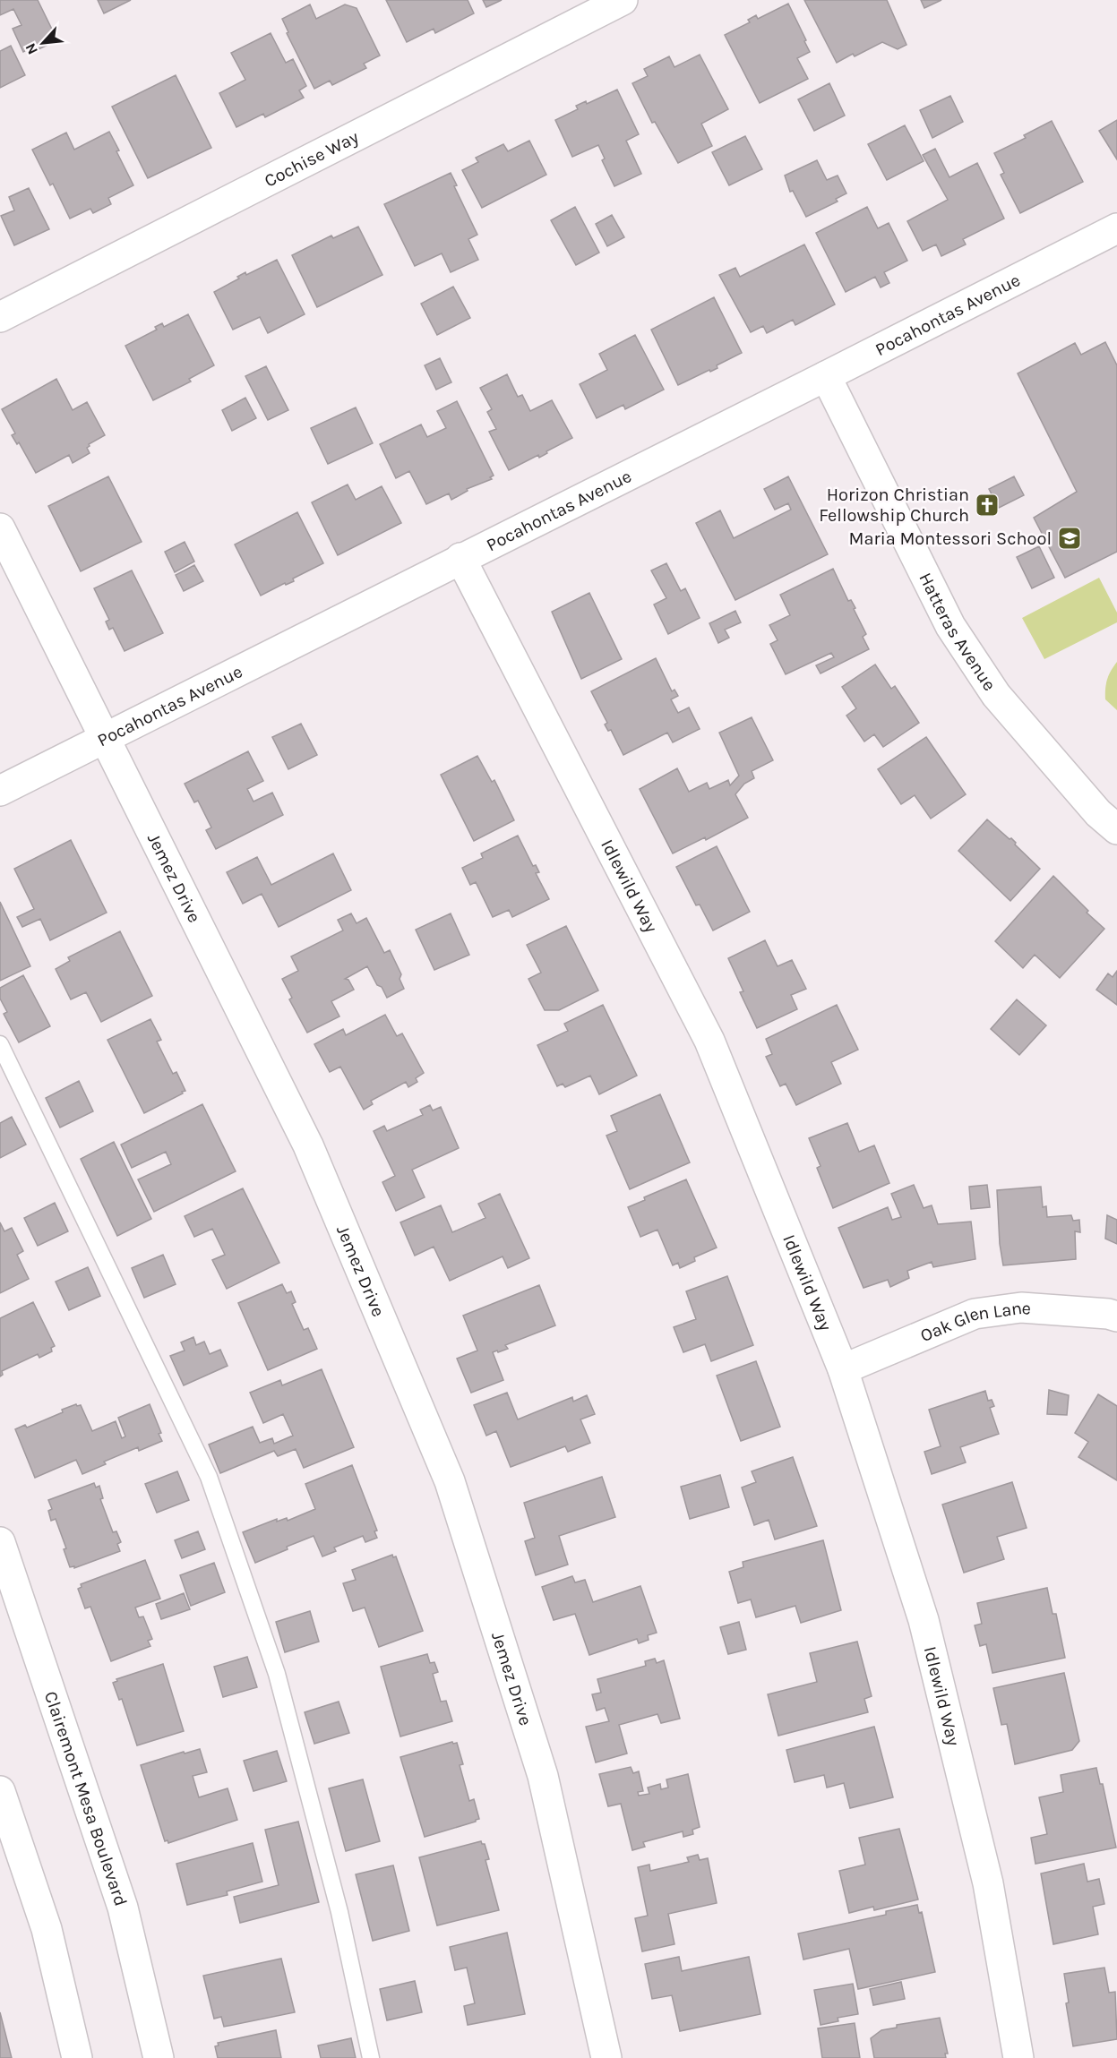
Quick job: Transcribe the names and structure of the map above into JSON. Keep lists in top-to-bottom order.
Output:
{
  "streets": {
    "street": [
      "Cochise Way",
      "Pocahontas Avenue",
      "Hatteras Avenue",
      "Jemez Drive",
      "Idlewild Way",
      "Oak Glen Lane",
      "Clairemont Mesa Boulevard"
    ]
  },
  "crossings": [
    ["Pocahontas Avenue", "Hatteras Avenue"],
    ["Pocahontas Avenue", "Jemez Drive"],
    ["Pocahontas Avenue", "Idlewild Way"],
    ["Idlewild Way", "Oak Glen Lane"]
  ],
  "places": {
    "church": ["Horizon Christian Fellowship Church"],
    "school or university": ["Maria Montessori School"]
  },
  "north": "bottom left"
}
